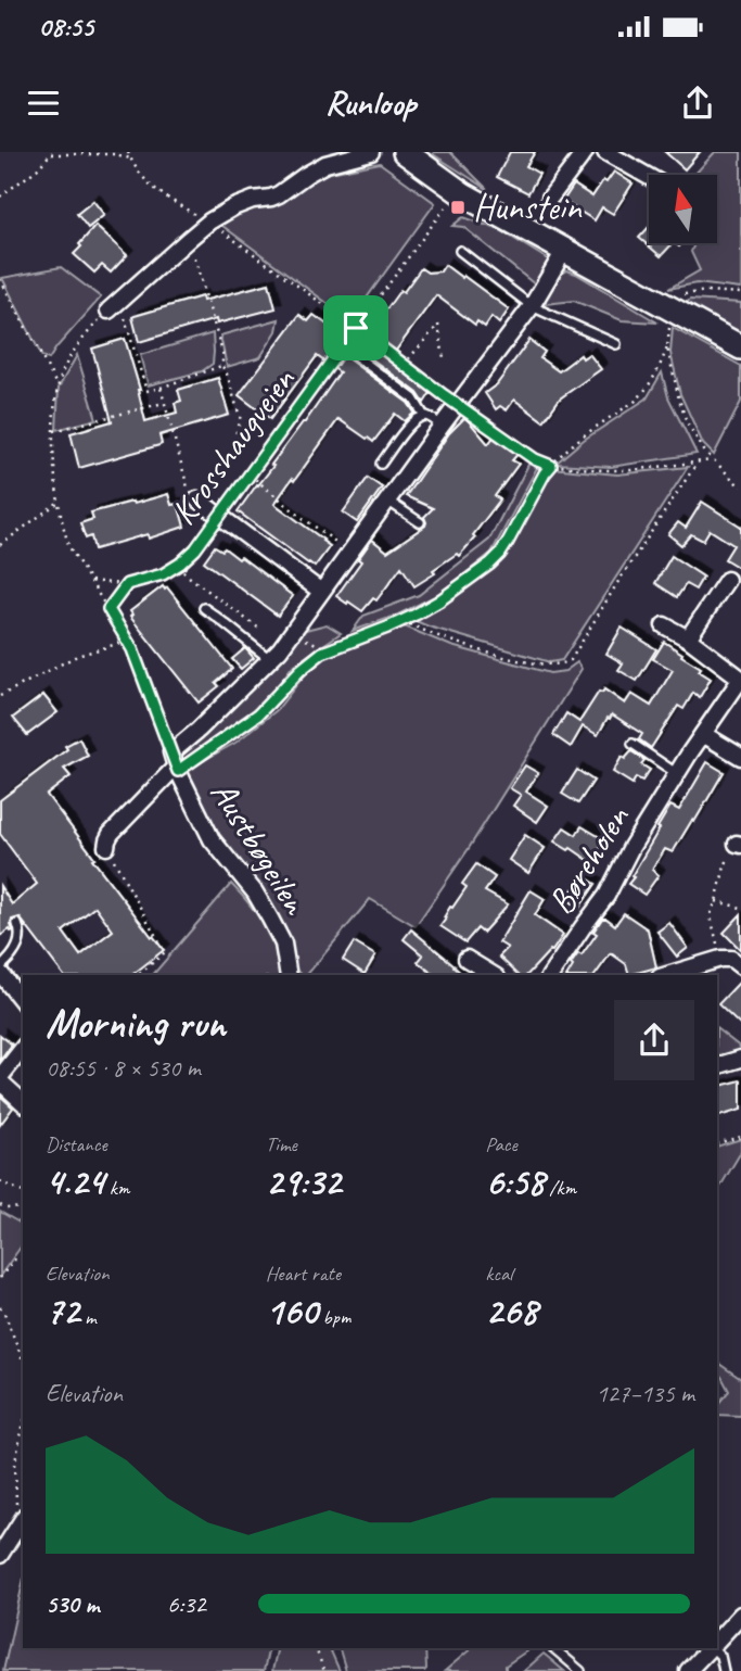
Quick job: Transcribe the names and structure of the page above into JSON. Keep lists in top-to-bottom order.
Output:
{
  "streets": {
    "street": ["Austbøgeilen", "Børeholen"],
    "path": ["Krosshaugveien"]
  },
  "crossings": [
    ["Krosshaugveien", "Austbøgeilen"]
  ],
  "places": {
    "transit": ["Hunstein"]
  },
  "north": "top",
  "page": {
    "status": "08:55",
    "header": "Runloop",
    "heading": ["Morning run", "08:55 · 8 × 530 m"],
    "stats": [
      ["Distance", "4.24 km"],
      ["Time", "29:32"],
      ["Pace", "6:58 /km"],
      ["Elevation", "72 m"],
      ["Heart rate", "160 bpm"],
      ["kcal", "268"]
    ],
    "chart": ["Elevation", "127–135 m"],
    "list": [
      {
        "name": "530 m",
        "note": "6:32"
      }
    ]
  }
}
